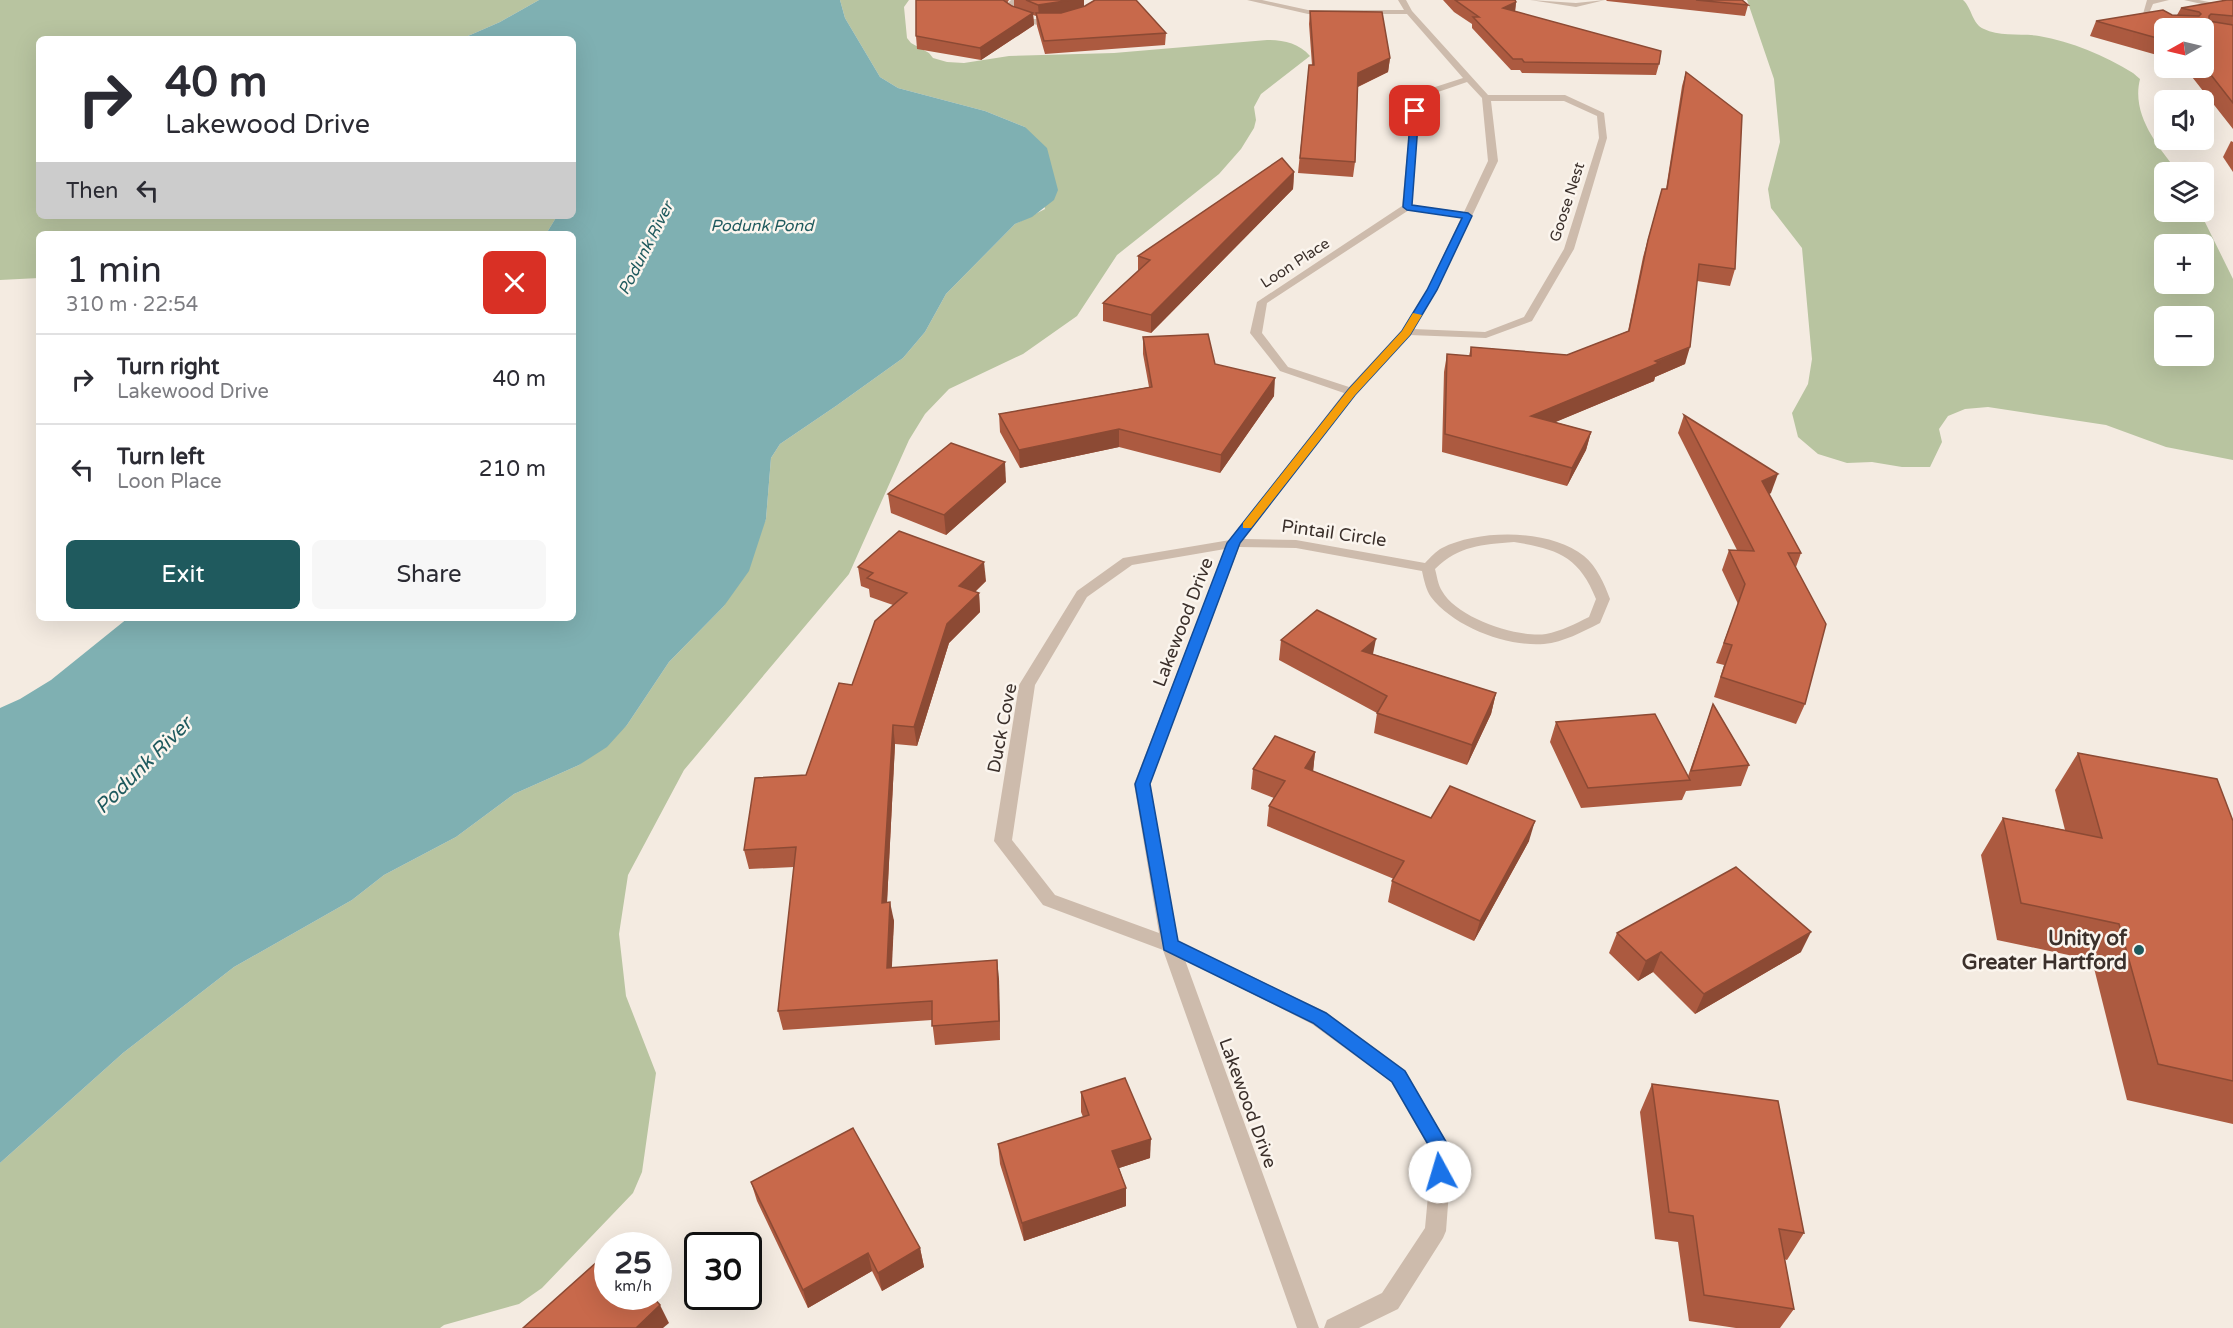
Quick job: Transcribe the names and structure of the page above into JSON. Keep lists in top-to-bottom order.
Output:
{
  "streets": {
    "street": [
      "Goose Nest",
      "Loon Place",
      "Pintail Circle",
      "Lakewood Drive",
      "Duck Cove"
    ]
  },
  "crossings": [
    ["Goose Nest", "Lakewood Drive"],
    ["Loon Place", "Lakewood Drive"],
    ["Pintail Circle", "Lakewood Drive"],
    ["Pintail Circle", "Duck Cove"],
    ["Lakewood Drive", "Duck Cove"]
  ],
  "water": ["Podunk Pond", "Podunk River"],
  "places": ["Unity of Greater Hartford"],
  "north": "left",
  "page": {
    "map_buttons": ["+", "−"],
    "turn": ["40 m", "Lakewood Drive"],
    "then": "Then",
    "heading": ["1 min", "310 m · 22:54"],
    "list": [
      {
        "name": "Turn right",
        "note": "Lakewood Drive",
        "value": "40 m"
      },
      {
        "name": "Turn left",
        "note": "Loon Place",
        "value": "210 m"
      }
    ],
    "buttons": ["Exit", "Share"],
    "speed": "25 km/h",
    "limit": "30"
  }
}
